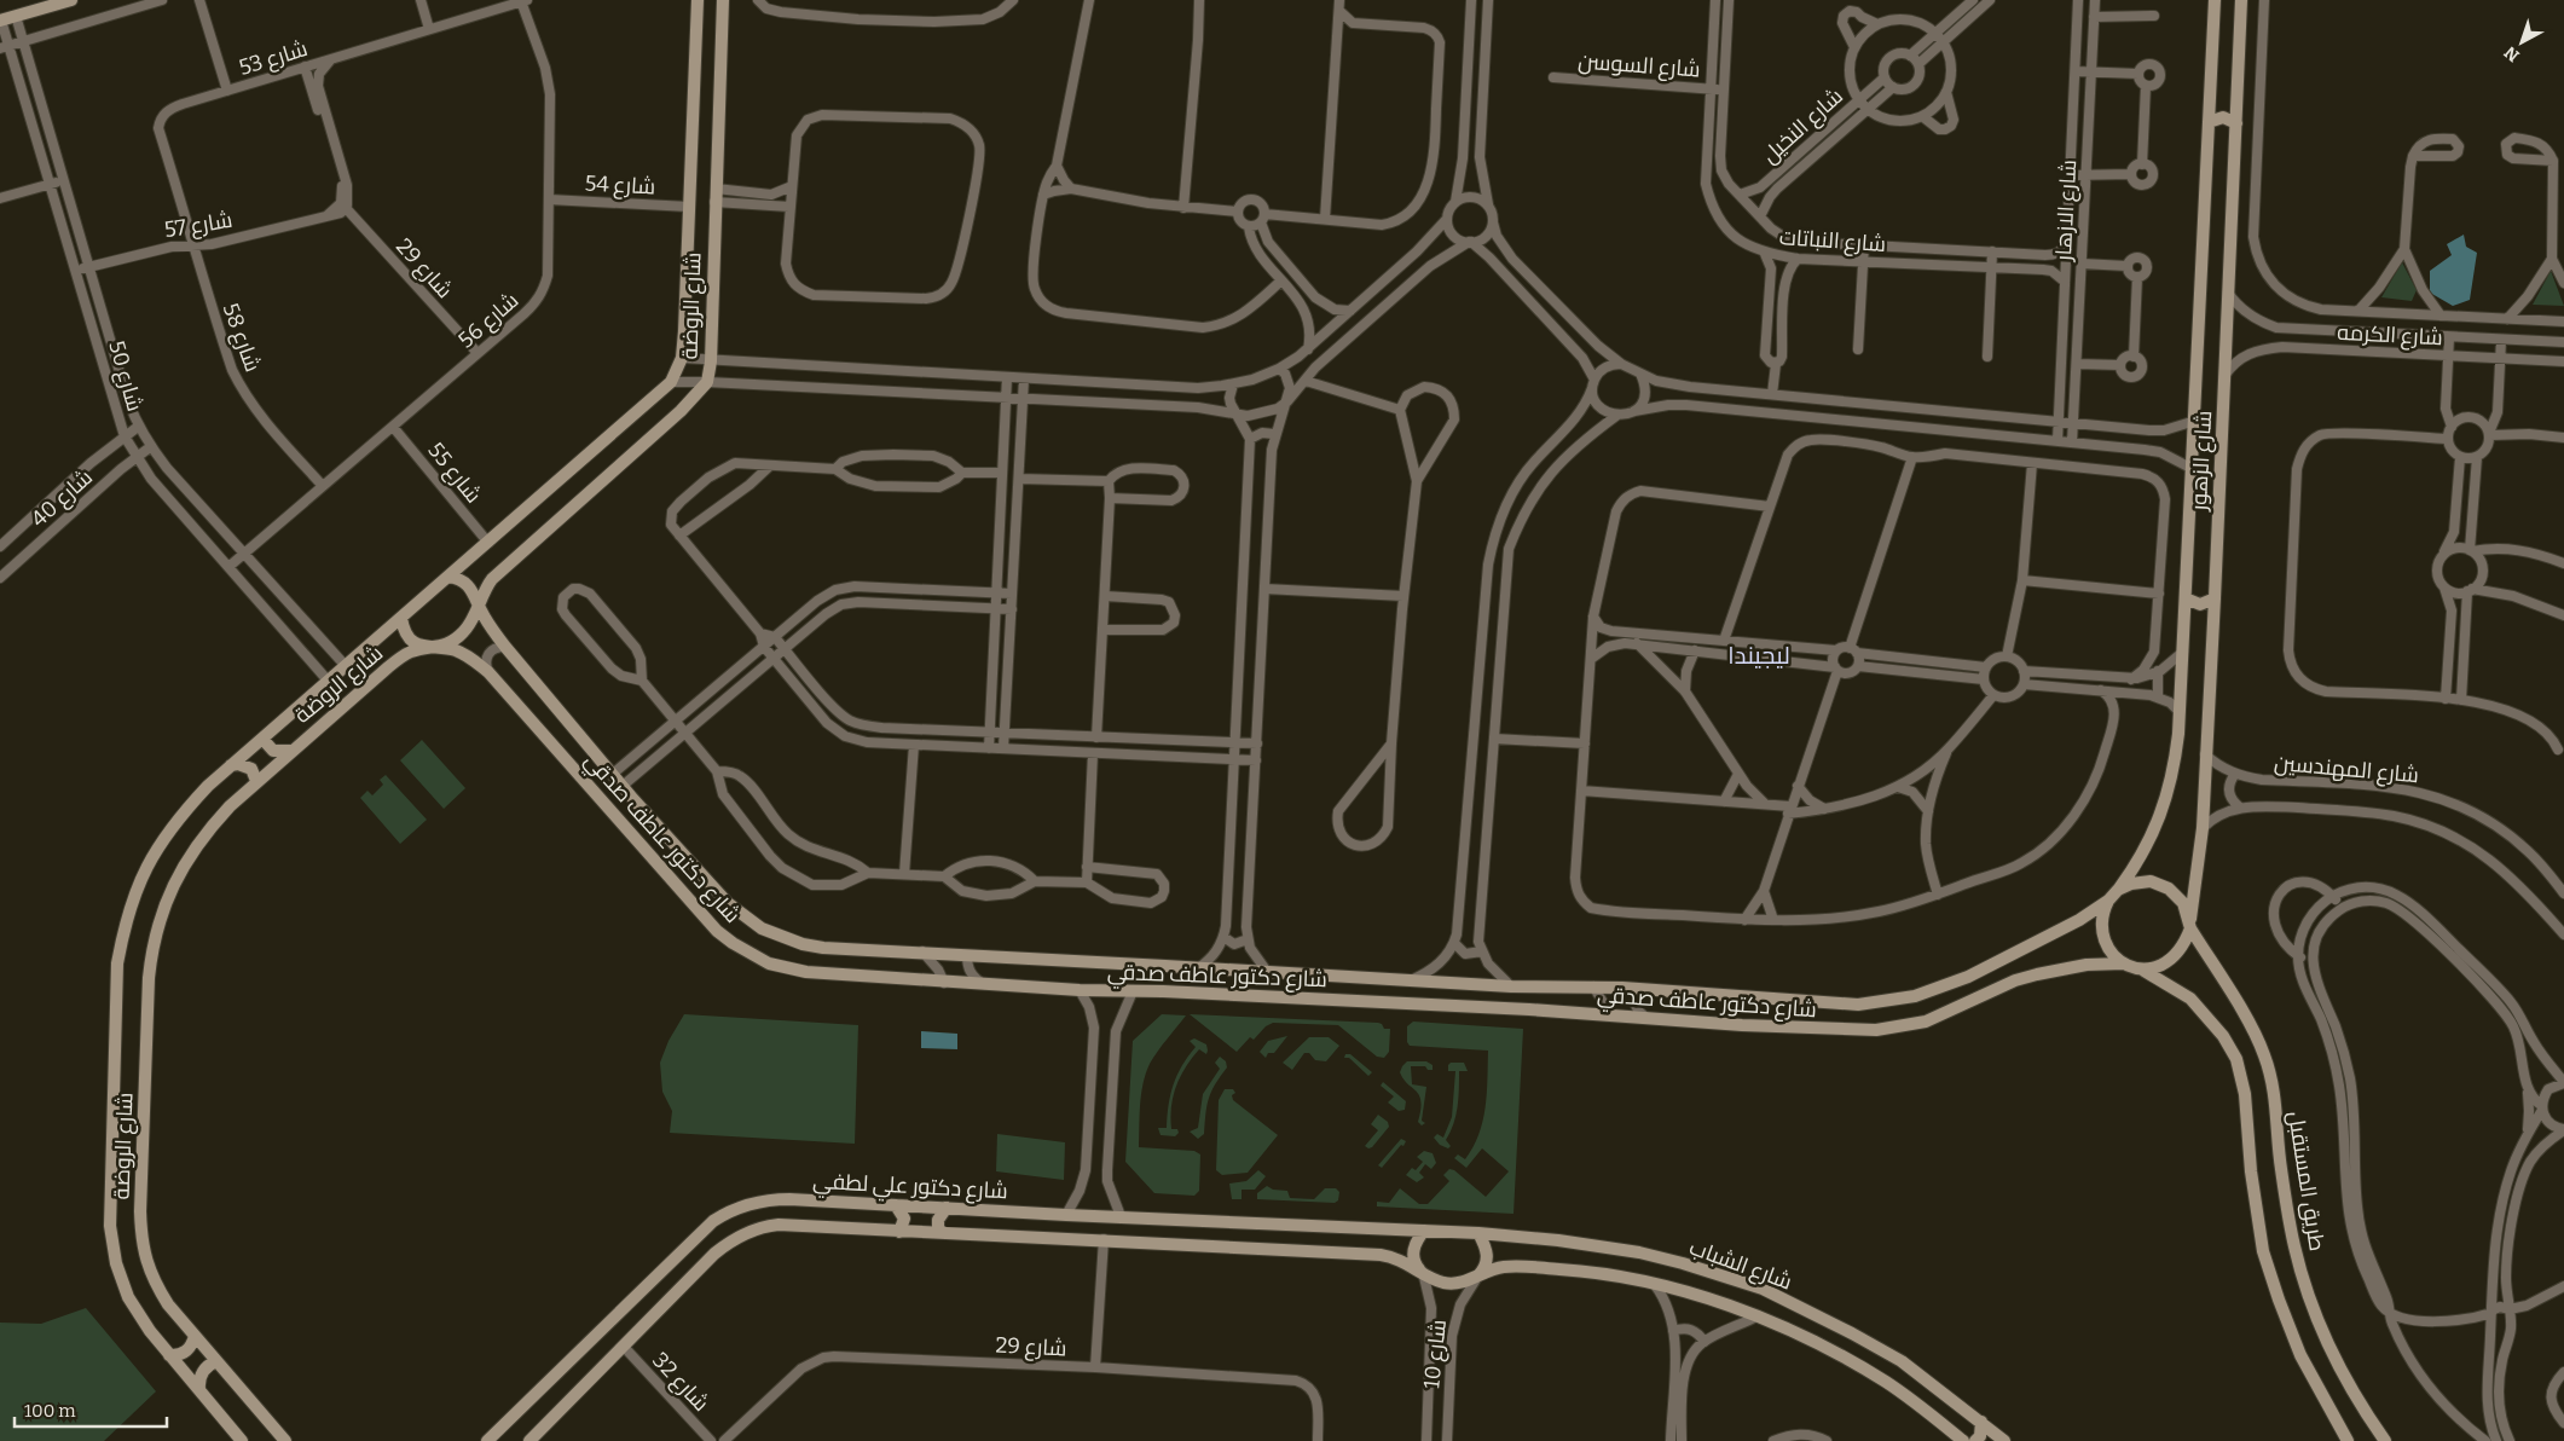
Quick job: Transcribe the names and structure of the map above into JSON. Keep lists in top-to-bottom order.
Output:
{
  "streets": {
    "street": [
      "شارع 53",
      "شارع السوسن",
      "شارع النخيل",
      "شارع 54",
      "شارع الازهار",
      "شارع 57",
      "شارع النباتات",
      "شارع 29",
      "شارع الروضة",
      "شارع 56",
      "شارع الكرمه",
      "شارع 58",
      "شارع 50",
      "شارع الزهور",
      "شارع 55",
      "شارع 40",
      "شارع المهندسين",
      "شارع دكتور عاطف صدقي",
      "طريق المستقبل",
      "شارع دكتور علي لطفي",
      "شارع الشباب",
      "شارع 10",
      "شارع 32"
    ]
  },
  "crossings": [
    ["شارع 53", "شارع 57"],
    ["شارع 53", "شارع 56"],
    ["شارع 53", "شارع 58"],
    ["شارع السوسن", "شارع النباتات"],
    ["شارع النخيل", "شارع النباتات"],
    ["شارع 54", "شارع الروضة"],
    ["شارع 54", "شارع 56"],
    ["شارع الازهار", "شارع النباتات"],
    ["شارع 57", "شارع 29"],
    ["شارع 57", "شارع 58"],
    ["شارع 57", "شارع 50"],
    ["شارع 29", "شارع 56"],
    ["شارع الروضة", "شارع 50"],
    ["شارع الروضة", "شارع 55"],
    ["شارع الروضة", "شارع دكتور عاطف صدقي"],
    ["شارع 56", "شارع 58"],
    ["شارع 56", "شارع 50"],
    ["شارع 56", "شارع 55"],
    ["شارع الكرمه", "شارع الزهور"],
    ["شارع 50", "شارع 40"],
    ["شارع الزهور", "شارع المهندسين"],
    ["شارع الزهور", "شارع دكتور عاطف صدقي"],
    ["شارع الزهور", "طريق المستقبل"],
    ["شارع دكتور عاطف صدقي", "طريق المستقبل"],
    ["شارع دكتور علي لطفي", "شارع الشباب"],
    ["شارع دكتور علي لطفي", "شارع 10"],
    ["شارع دكتور علي لطفي", "شارع 32"],
    ["شارع الشباب", "شارع 10"]
  ],
  "districts": ["ليجيندا"],
  "scale_bar": "100 m",
  "north": "bottom left"
}
